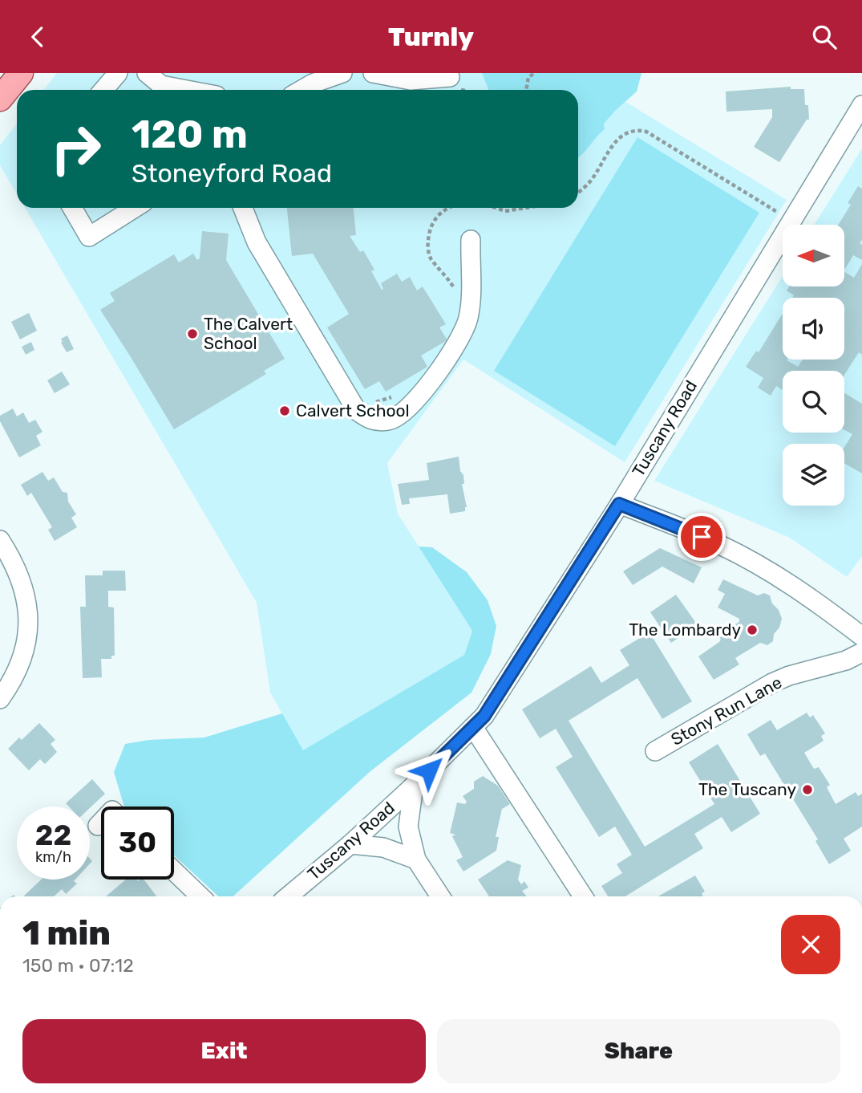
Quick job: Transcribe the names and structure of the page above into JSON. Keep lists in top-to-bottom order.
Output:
{
  "streets": {
    "street": ["Tuscany Road", "Stony Run Lane"]
  },
  "places": [
    "The Calvert School",
    "Calvert School",
    "The Lombardy",
    "The Tuscany"
  ],
  "north": "left",
  "page": {
    "header": "Turnly",
    "turn": ["120 m", "Stoneyford Road"],
    "speed": "22 km/h",
    "limit": "30",
    "heading": ["1 min", "150 m · 07:12"],
    "buttons": ["Exit", "Share"]
  }
}
